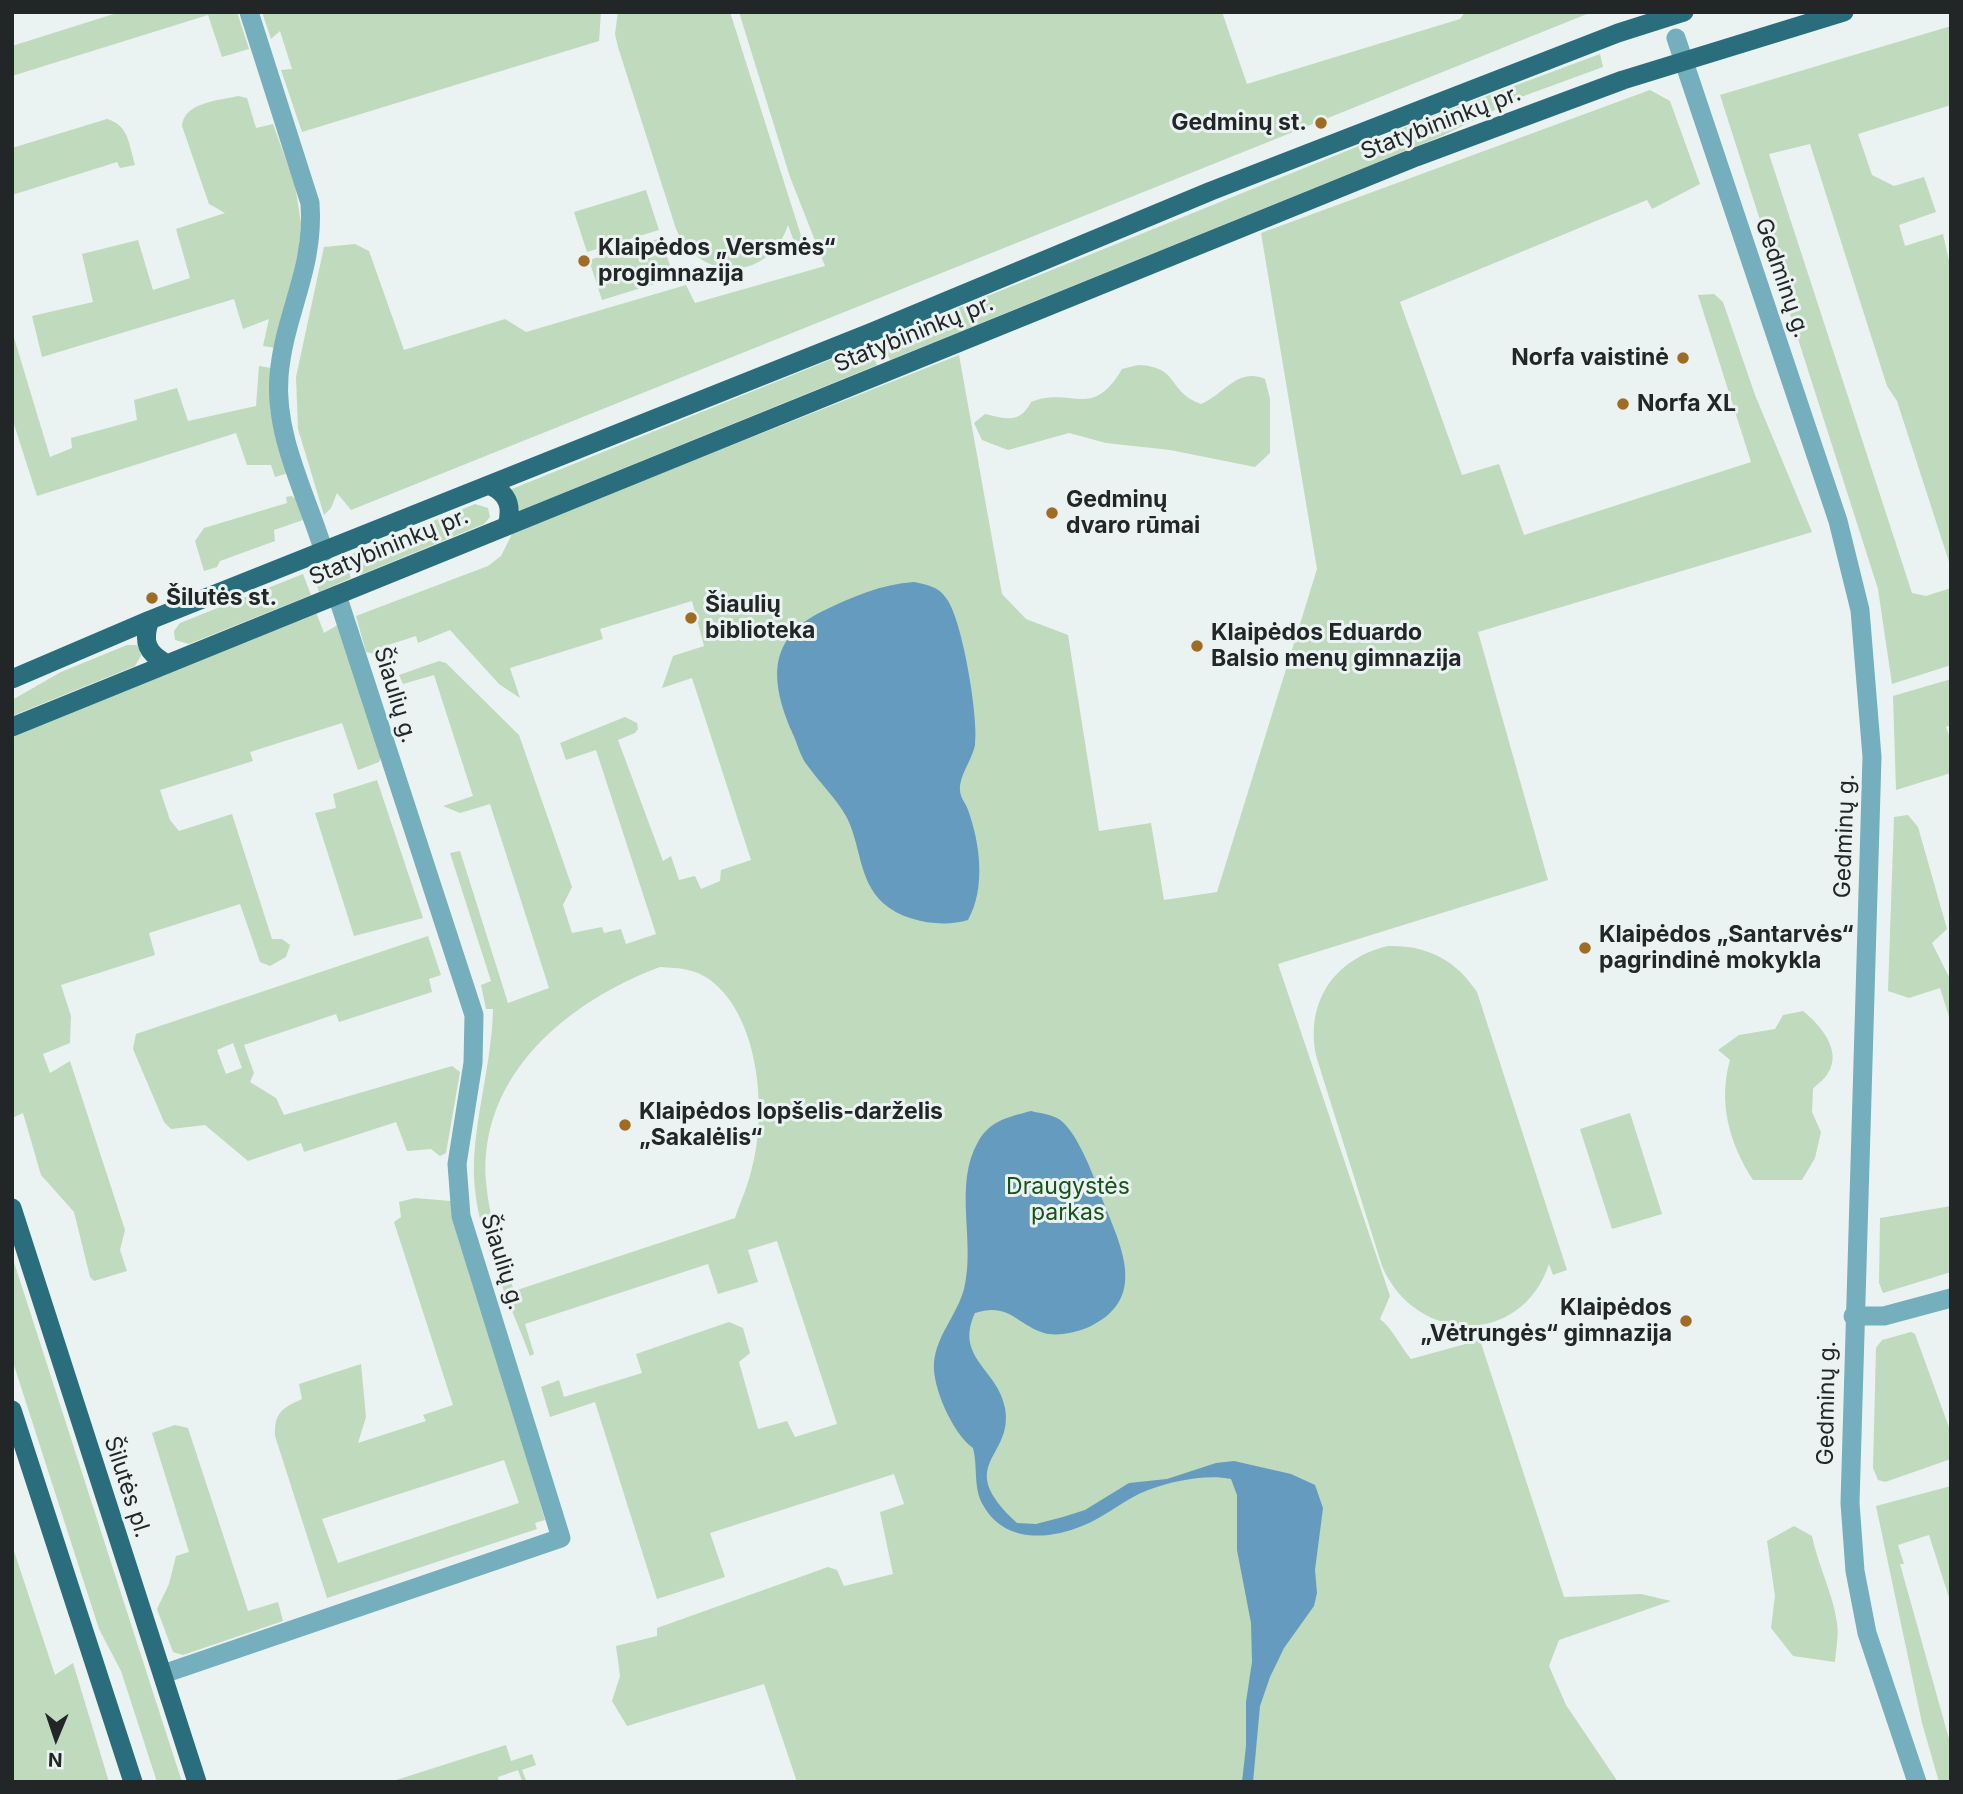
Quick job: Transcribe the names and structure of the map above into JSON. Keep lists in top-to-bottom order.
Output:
{
  "streets": {
    "main road": ["Statybininkų pr.", "Šilutės pl."],
    "street": ["Gedminų g.", "Šiaulių g."]
  },
  "crossings": [
    ["Statybininkų pr.", "Gedminų g."],
    ["Statybininkų pr.", "Šiaulių g."],
    ["Šiaulių g.", "Šilutės pl."]
  ],
  "parks": ["Draugystės parkas"],
  "places": [
    "Gedminų st.",
    "Klaipėdos „Versmės“ progimnazija",
    "Norfa vaistinė",
    "Norfa XL",
    "Gedminų dvaro rūmai",
    "Šilutės st.",
    "Šiaulių biblioteka",
    "Klaipėdos Eduardo Balsio menų gimnazija",
    "Klaipėdos „Santarvės“ pagrindinė mokykla",
    "Klaipėdos lopšelis-darželis „Sakalėlis“",
    "Klaipėdos „Vėtrungės“ gimnazija"
  ],
  "north": "bottom"
}
